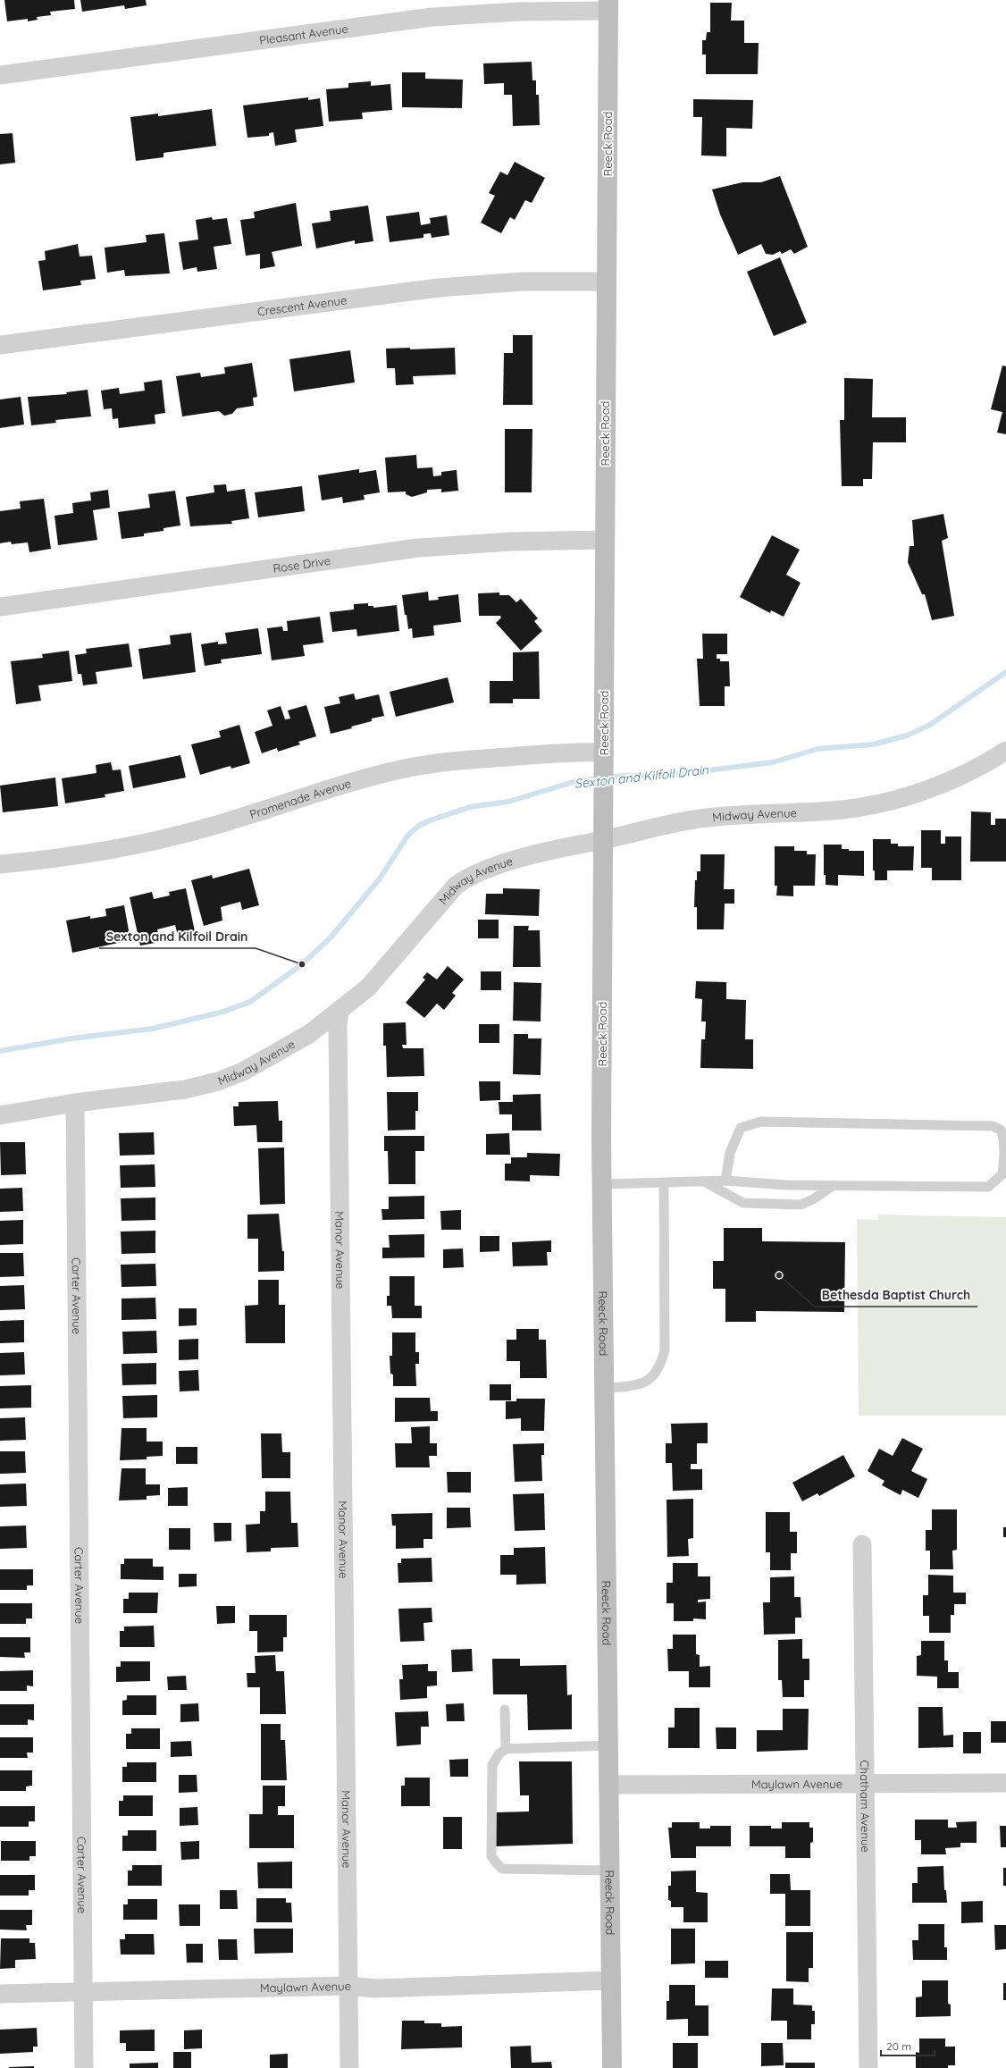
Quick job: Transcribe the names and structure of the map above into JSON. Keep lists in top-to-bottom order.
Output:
{
  "streets": {
    "street": [
      "Pleasant Avenue",
      "Reeck Road",
      "Crescent Avenue",
      "Rose Drive",
      "Promenade Avenue",
      "Midway Avenue",
      "Manor Avenue",
      "Carter Avenue",
      "Maylawn Avenue",
      "Chatham Avenue"
    ]
  },
  "crossings": [
    ["Pleasant Avenue", "Reeck Road"],
    ["Reeck Road", "Crescent Avenue"],
    ["Reeck Road", "Rose Drive"],
    ["Reeck Road", "Promenade Avenue"],
    ["Reeck Road", "Midway Avenue"],
    ["Reeck Road", "Maylawn Avenue"],
    ["Midway Avenue", "Manor Avenue"],
    ["Midway Avenue", "Carter Avenue"],
    ["Manor Avenue", "Maylawn Avenue"],
    ["Carter Avenue", "Maylawn Avenue"],
    ["Maylawn Avenue", "Chatham Avenue"]
  ],
  "water": ["Sexton and Kilfoil Drain"],
  "places": ["Sexton and Kilfoil Drain", "Bethesda Baptist Church"],
  "scale_bar": "20 m"
}
